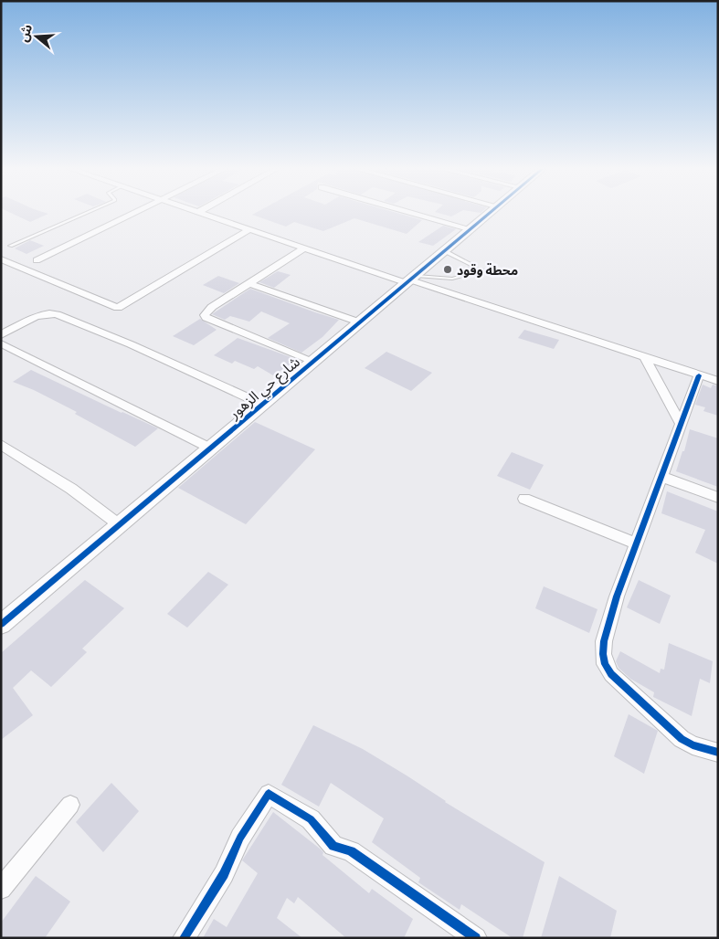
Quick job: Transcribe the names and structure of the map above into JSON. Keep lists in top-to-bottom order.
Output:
{
  "streets": {
    "street": ["شارع حي الزهور"]
  },
  "places": ["محطة وقود"],
  "north": "left"
}
